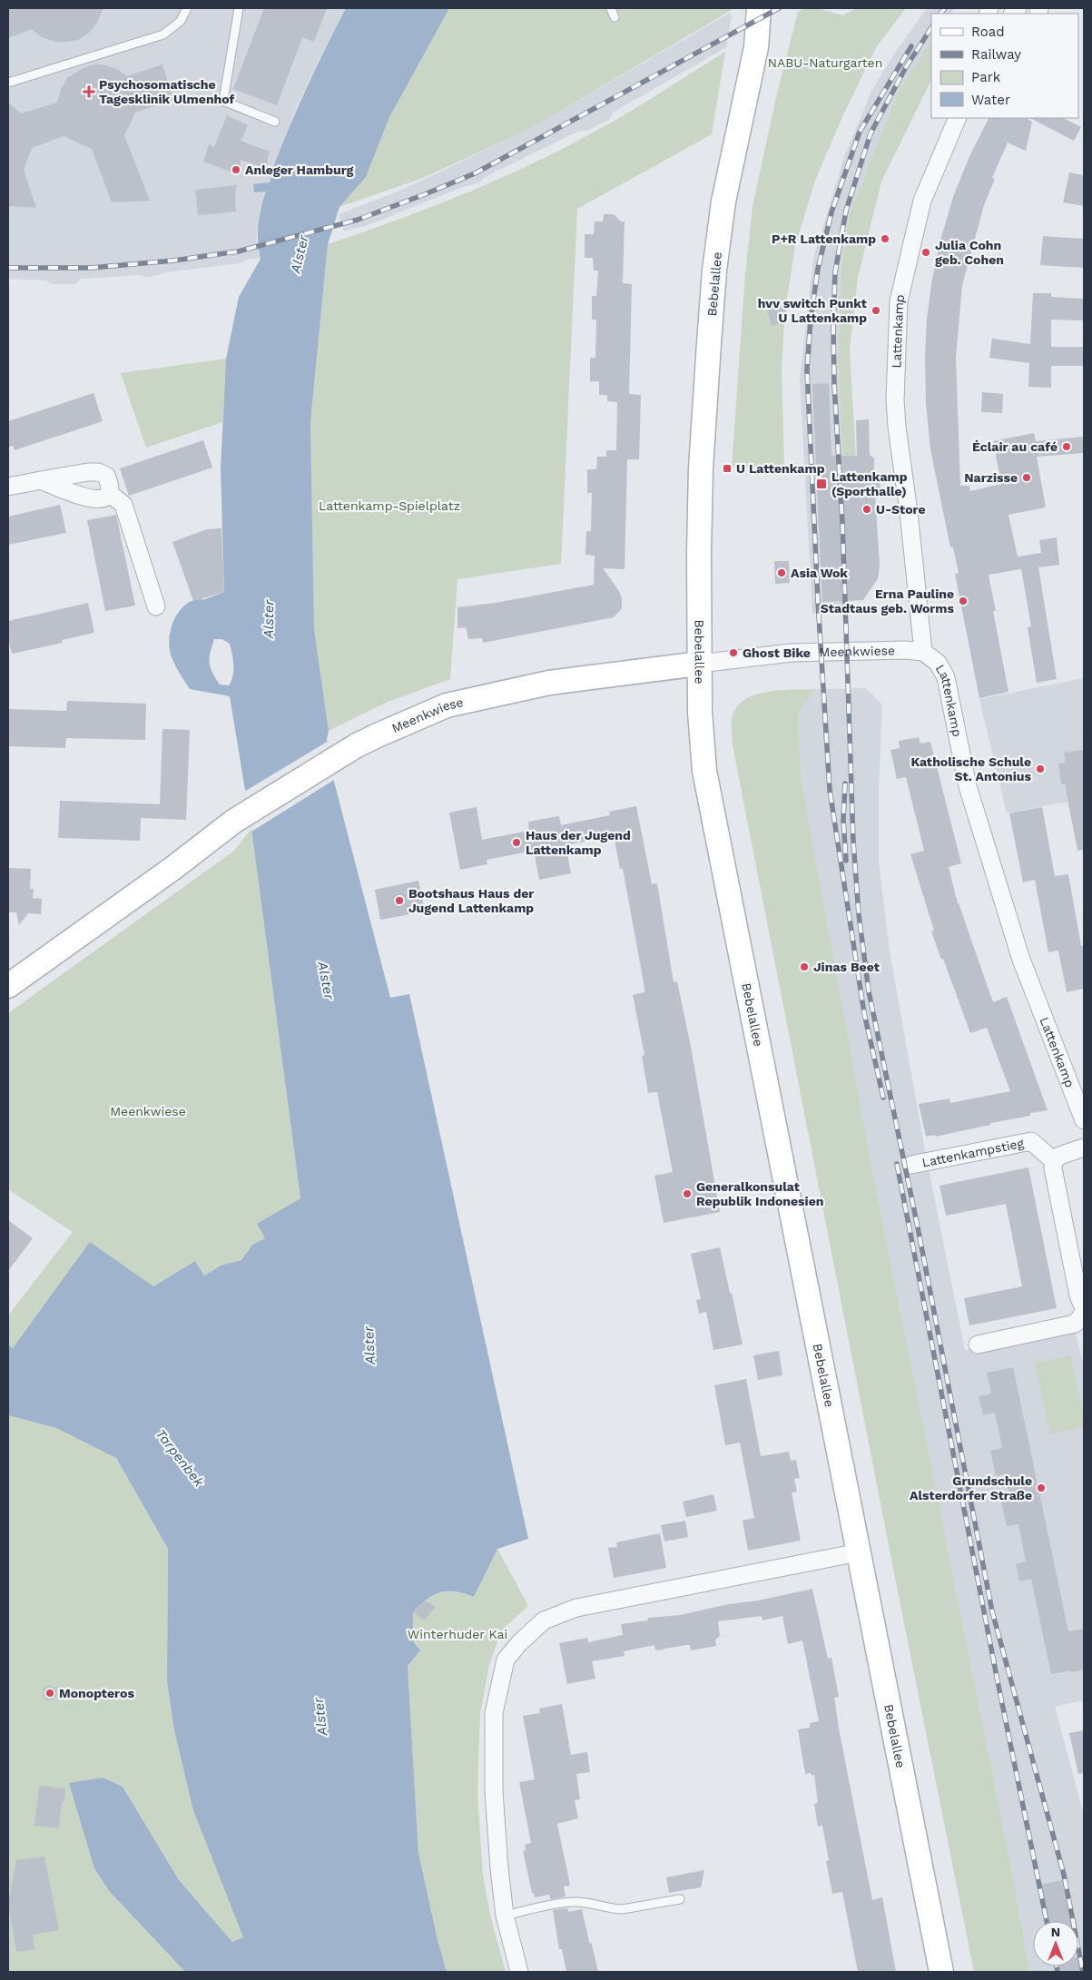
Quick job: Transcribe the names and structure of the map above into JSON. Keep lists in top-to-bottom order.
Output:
{
  "streets": {
    "main road": ["Bebelallee", "Meenkwiese"],
    "street": ["Lattenkamp", "Lattenkampstieg"]
  },
  "crossings": [
    ["Bebelallee", "Meenkwiese"],
    ["Lattenkamp", "Meenkwiese"]
  ],
  "water": ["Alster", "Tarpenbek"],
  "parks": [
    "NABU-Naturgarten",
    "Lattenkamp-Spielplatz",
    "Meenkwiese",
    "Winterhuder Kai"
  ],
  "places": {
    "health": ["Psychosomatische Tagesklinik Ulmenhof"],
    "other": [
      "Anleger Hamburg",
      "P+R Lattenkamp",
      "Julia Cohn geb. Cohen",
      "hvv switch Punkt U Lattenkamp",
      "Éclair au café",
      "Narzisse",
      "U-Store",
      "Asia Wok",
      "Erna Pauline Stadtaus geb. Worms",
      "Ghost Bike",
      "Katholische Schule St. Antonius",
      "Haus der Jugend Lattenkamp",
      "Bootshaus Haus der Jugend Lattenkamp",
      "Jinas Beet",
      "Generalkonsulat Republik Indonesien",
      "Grundschule Alsterdorfer Straße",
      "Monopteros"
    ],
    "transit": ["U Lattenkamp", "Lattenkamp (Sporthalle)"]
  },
  "legend": [
    "Road",
    "Railway",
    "Park",
    "Water"
  ],
  "north": "top"
}
